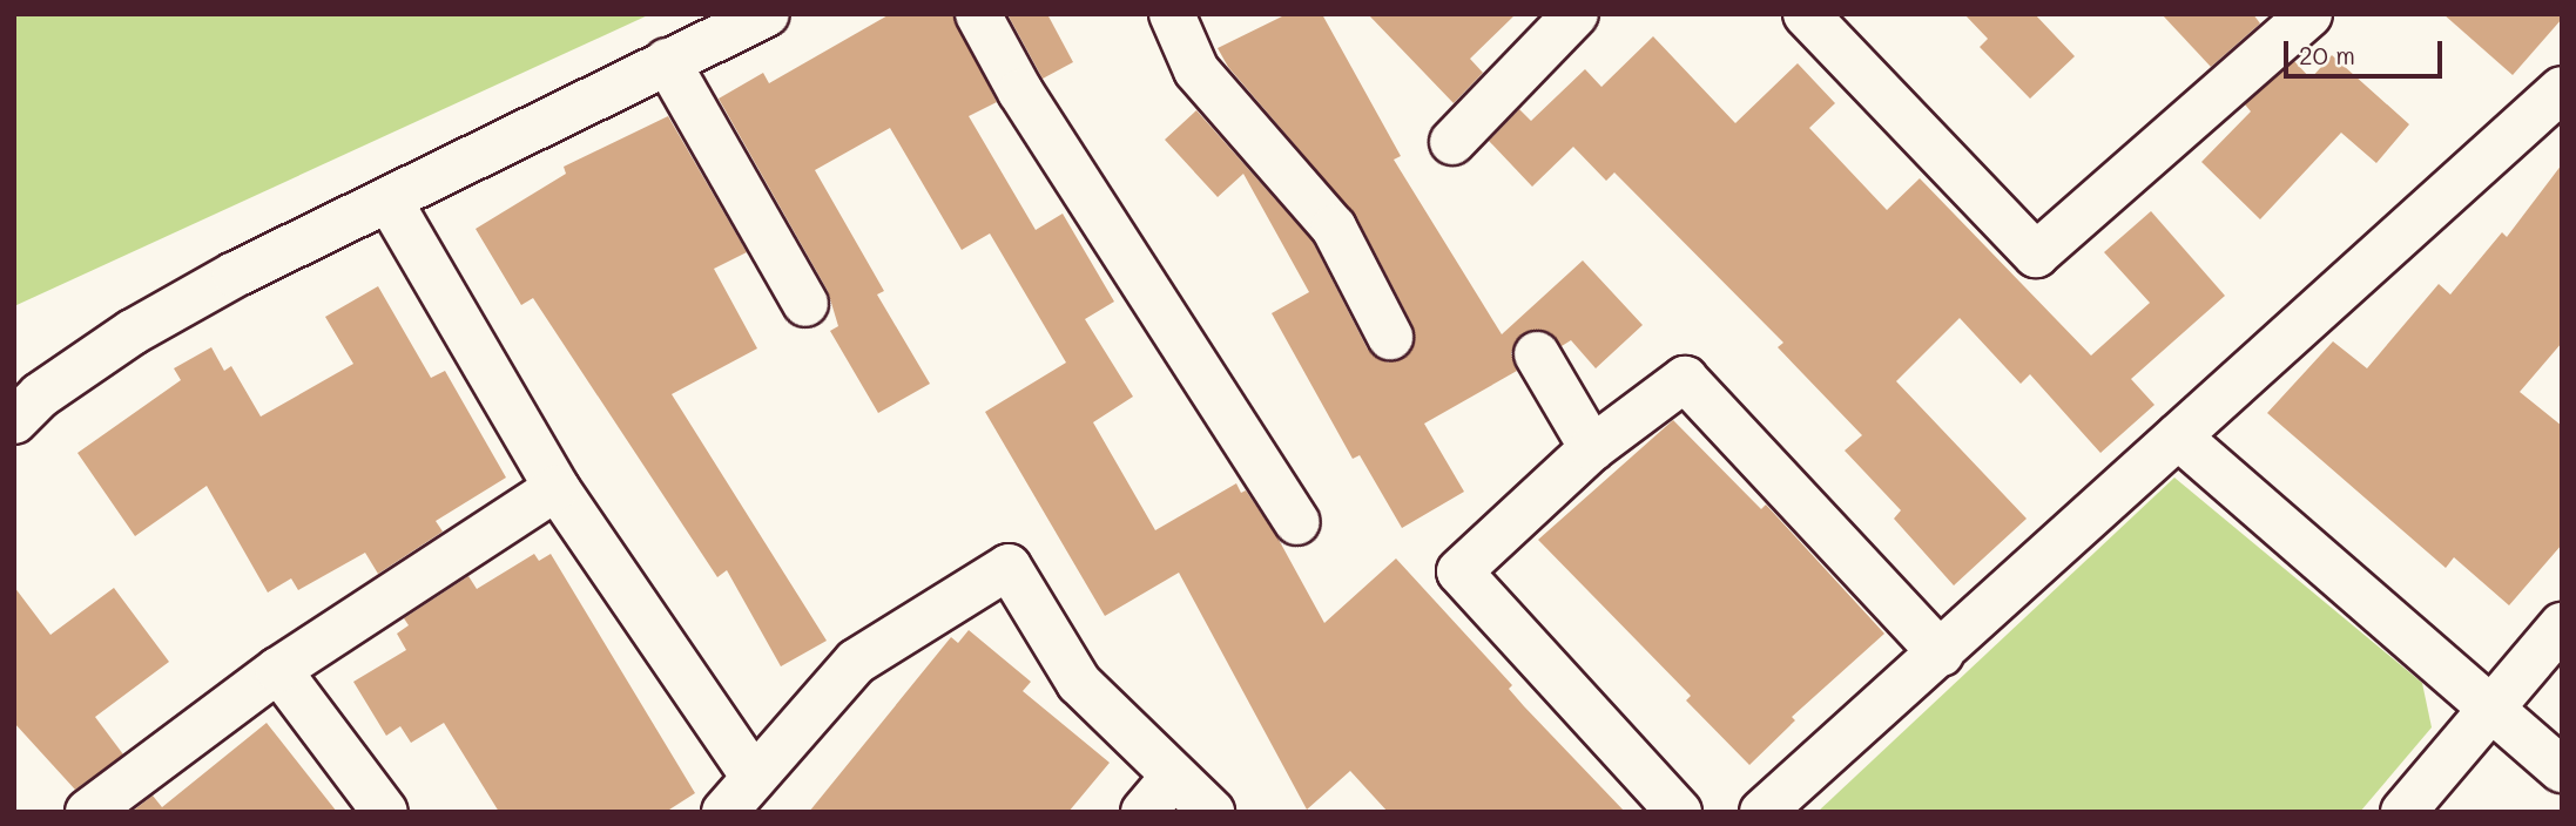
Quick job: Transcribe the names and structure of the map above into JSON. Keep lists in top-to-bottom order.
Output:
{
  "scale_bar": "20 m"
}
